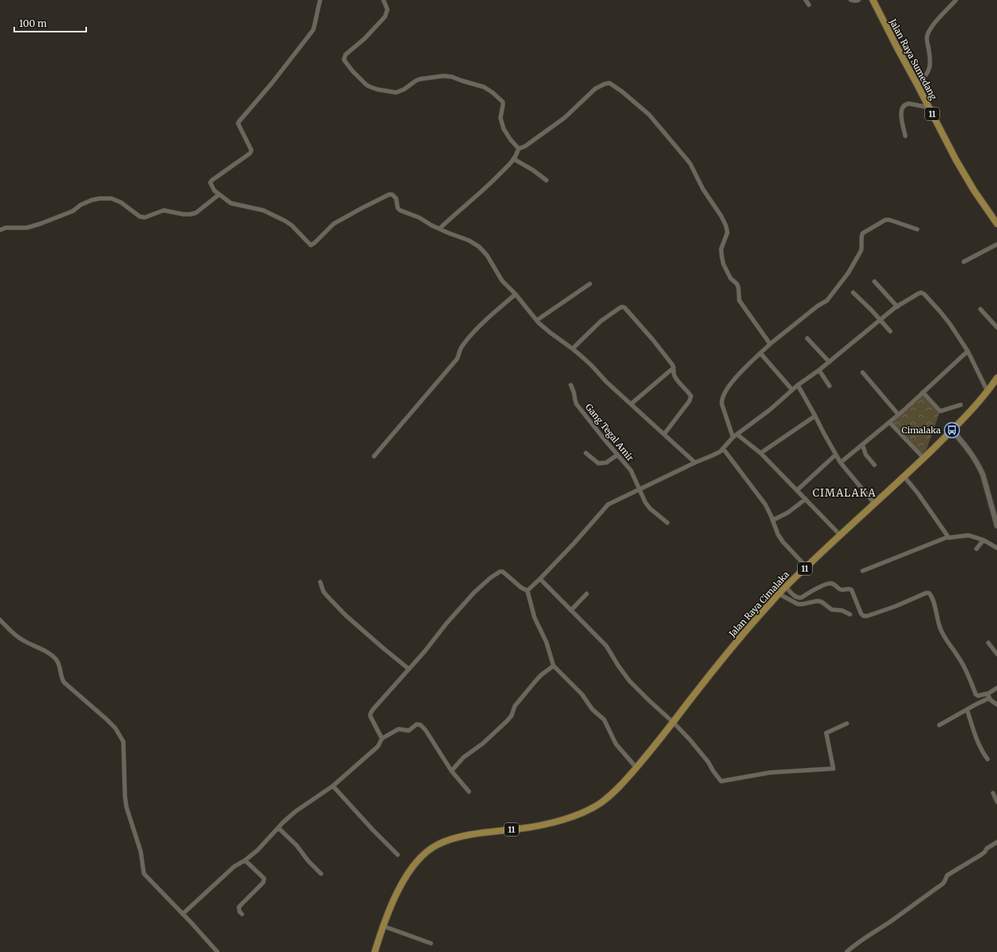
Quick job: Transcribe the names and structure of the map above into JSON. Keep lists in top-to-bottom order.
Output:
{
  "streets": {
    "highway": ["Jalan Raya Sumedang", "11", "Jalan Raya Cimalaka"],
    "street": ["Gang Tegal Amir"]
  },
  "crossings": [
    ["11", "Jalan Raya Cimalaka"]
  ],
  "districts": ["CIMALAKA"],
  "places": {
    "bus stop": ["Cimalaka"]
  },
  "scale_bar": "100 m"
}
